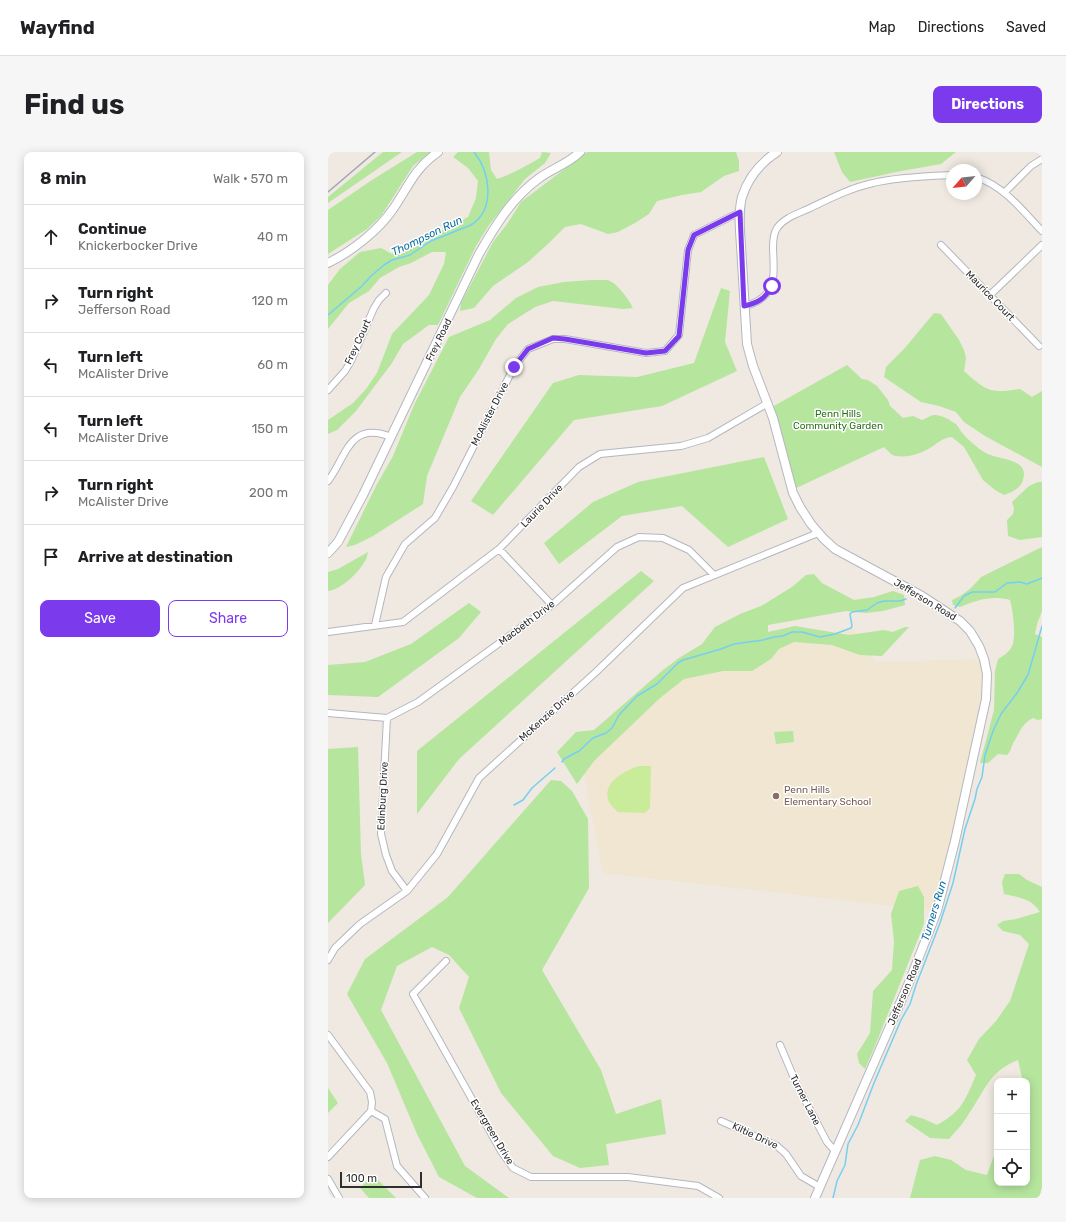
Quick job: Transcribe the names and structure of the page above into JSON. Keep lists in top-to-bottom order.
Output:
{
  "streets": {
    "street": [
      "Maurice Court",
      "Frey Road",
      "Frey Court",
      "McAlister Drive",
      "Laurie Drive",
      "Jefferson Road",
      "Macbeth Drive",
      "McKenzie Drive",
      "Edinburg Drive",
      "Turner Lane",
      "Evergreen Drive",
      "Kiltie Drive"
    ]
  },
  "crossings": [
    ["McAlister Drive", "Laurie Drive"],
    ["McAlister Drive", "Jefferson Road"],
    ["Laurie Drive", "Jefferson Road"],
    ["Jefferson Road", "McKenzie Drive"],
    ["Jefferson Road", "Turner Lane"],
    ["Jefferson Road", "Kiltie Drive"],
    ["Macbeth Drive", "McKenzie Drive"],
    ["Macbeth Drive", "Edinburg Drive"],
    ["McKenzie Drive", "Edinburg Drive"]
  ],
  "water": ["Thompson Run", "Turners Run"],
  "parks": ["Penn Hills Community Garden"],
  "places": ["Penn Hills Elementary School"],
  "scale_bar": "100 m",
  "north": "bottom left",
  "page": {
    "header": "Wayfind",
    "nav": ["Map", "Directions", "Saved"],
    "buttons": [
      "Directions",
      ["Save", "Share"]
    ],
    "title": "Find us",
    "heading": ["8 min", "Walk · 570 m"],
    "list": [
      ["Continue", "Knickerbocker Drive", "40 m"],
      ["Turn right", "Jefferson Road", "120 m"],
      ["Turn left", "McAlister Drive", "60 m"],
      ["Turn left", "McAlister Drive", "150 m"],
      ["Turn right", "McAlister Drive", "200 m"],
      "Arrive at destination"
    ],
    "map_buttons": ["+", "−"],
    "scale": "100 m"
  }
}
